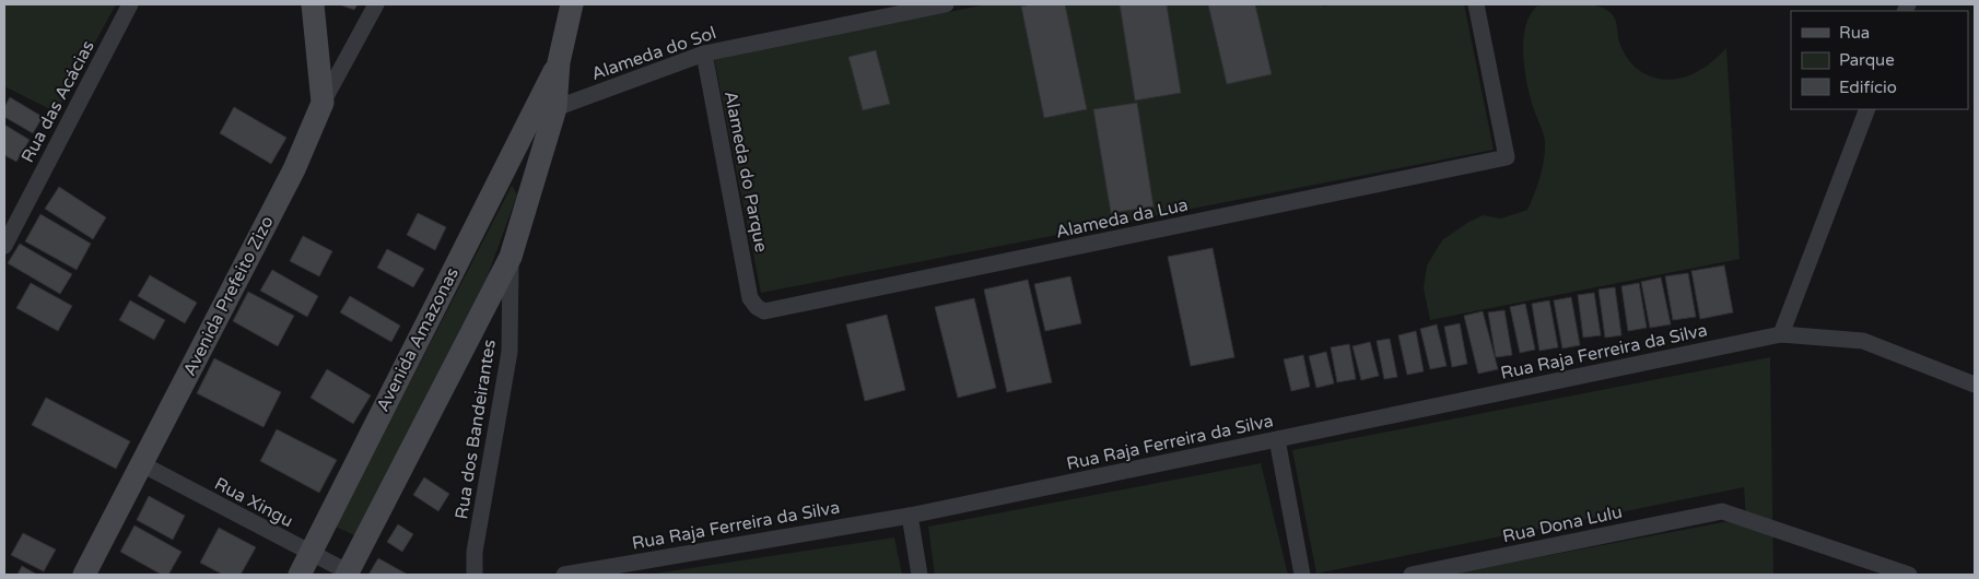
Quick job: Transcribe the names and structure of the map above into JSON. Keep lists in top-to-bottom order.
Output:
{
  "streets": {
    "main road": ["Avenida Prefeito Zizo", "Avenida Amazonas"],
    "street": [
      "Alameda do Sol",
      "Rua das Acácias",
      "Alameda do Parque",
      "Alameda da Lua",
      "Rua Raja Ferreira da Silva",
      "Rua dos Bandeirantes",
      "Rua Xingu",
      "Rua Dona Lulu"
    ]
  },
  "crossings": [
    ["Alameda do Sol", "Alameda do Parque"],
    ["Alameda do Sol", "Avenida Amazonas"],
    ["Alameda do Parque", "Alameda da Lua"],
    ["Avenida Prefeito Zizo", "Rua Xingu"],
    ["Avenida Amazonas", "Rua Xingu"]
  ],
  "legend": ["Rua", "Parque", "Edifício"]
}
